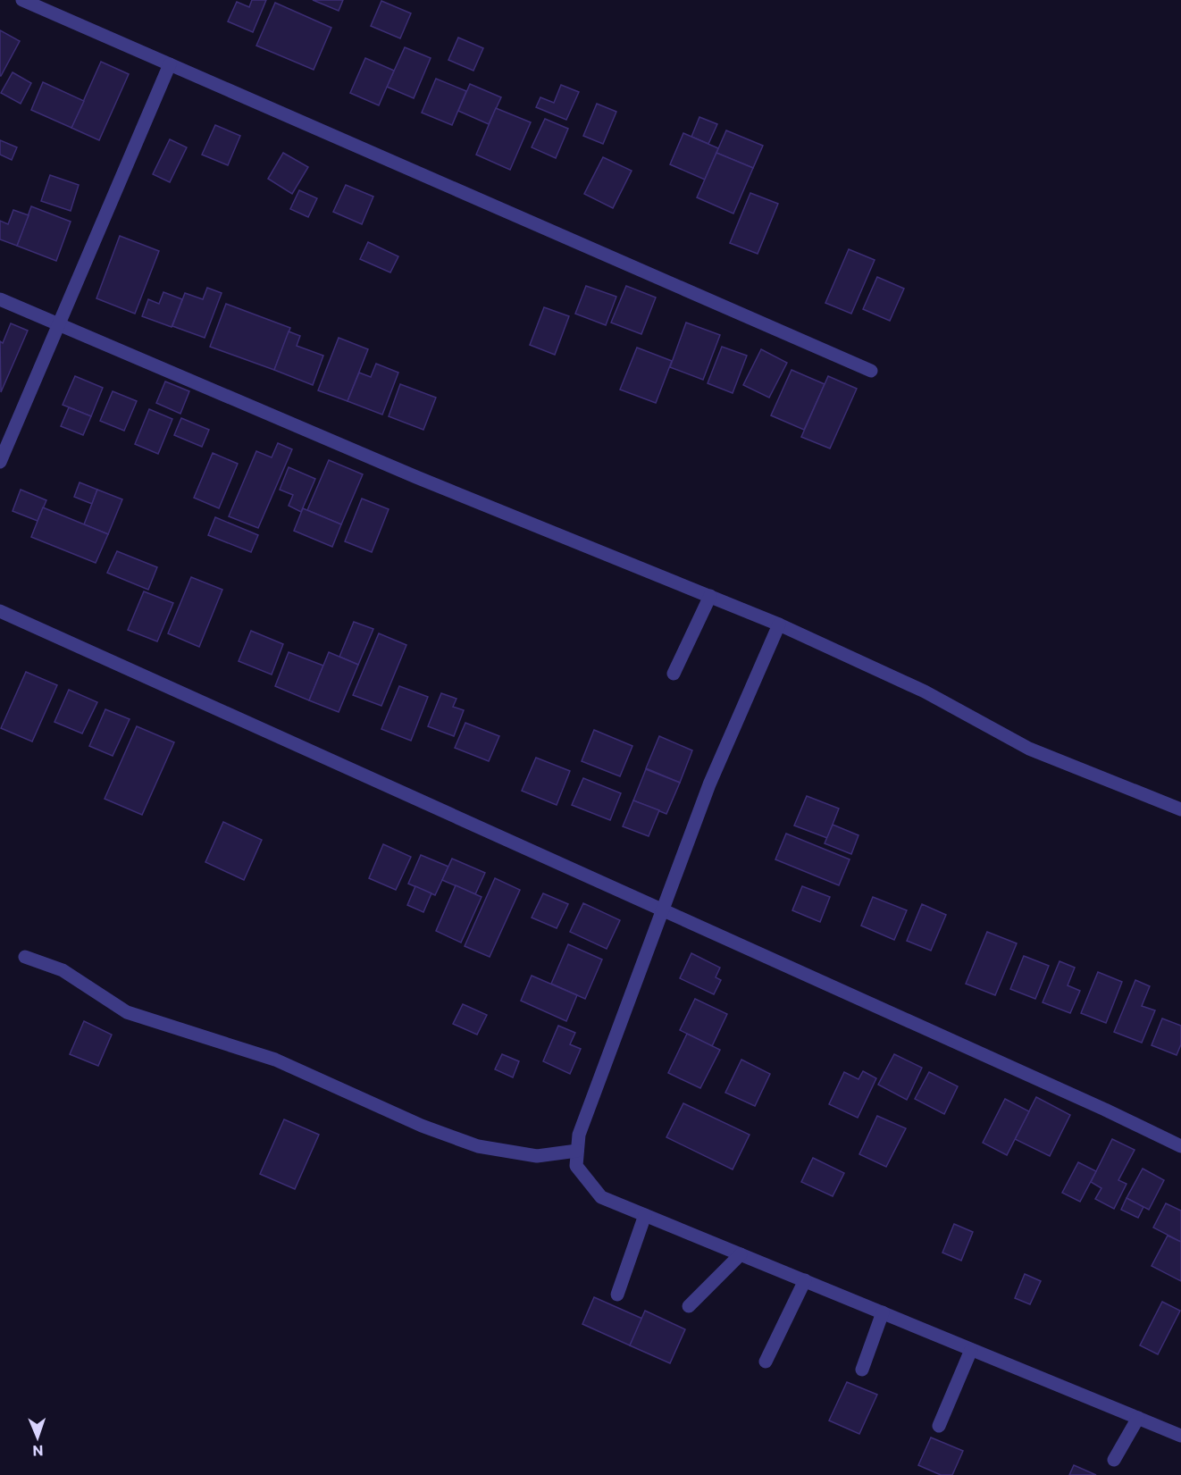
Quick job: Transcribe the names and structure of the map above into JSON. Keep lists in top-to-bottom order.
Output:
{
  "north": "bottom"
}
